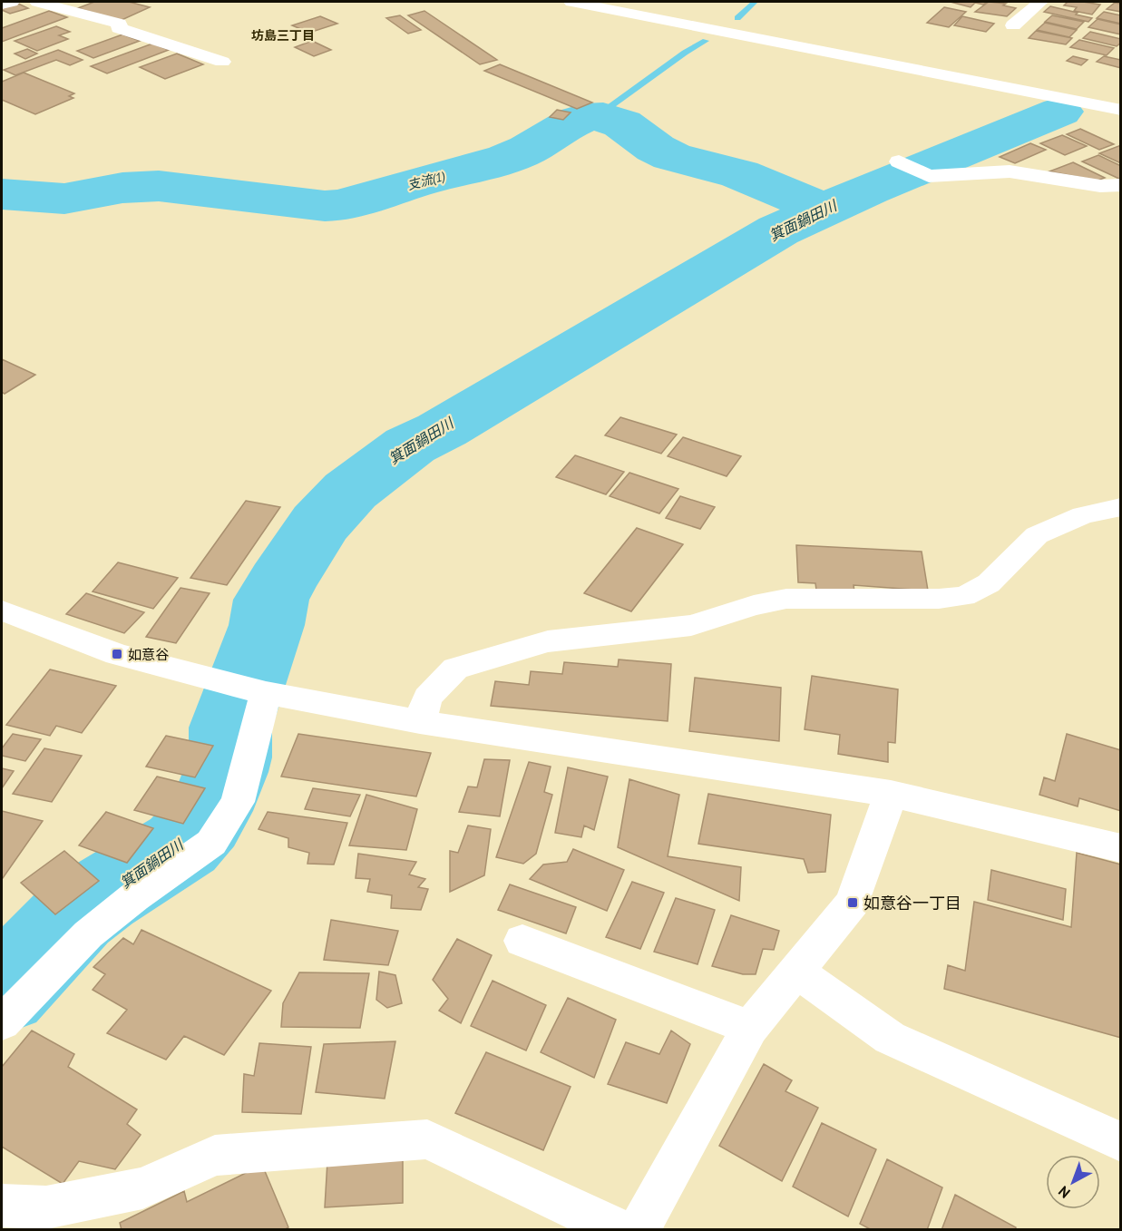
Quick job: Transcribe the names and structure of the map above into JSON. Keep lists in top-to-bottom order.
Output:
{
  "districts": ["坊島三丁目"],
  "water": ["支流(1)", "箕面鍋田川"],
  "places": {
    "transit": ["如意谷", "如意谷一丁目"]
  },
  "north": "bottom left"
}
